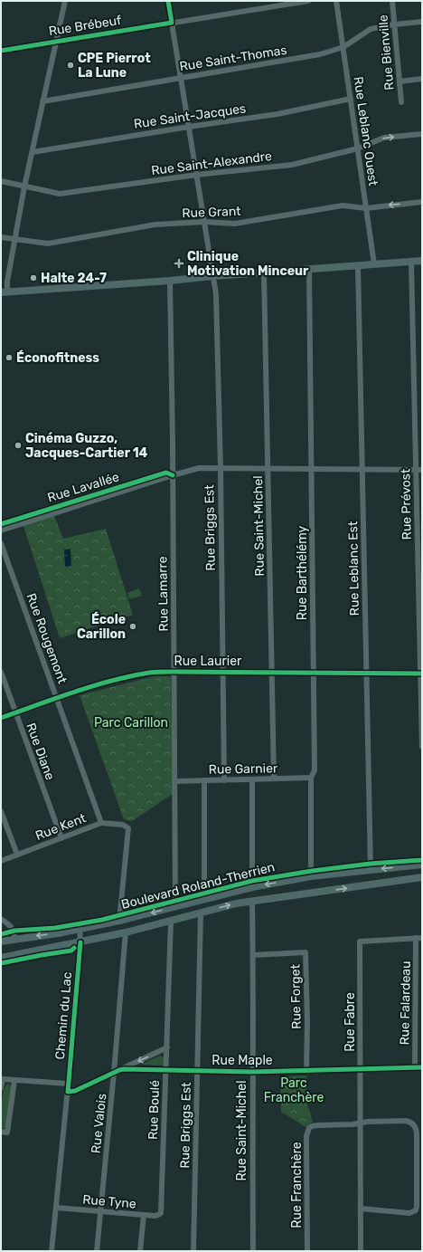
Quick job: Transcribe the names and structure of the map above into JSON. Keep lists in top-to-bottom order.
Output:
{
  "streets": {
    "main road": ["Boulevard Roland-Therrien"],
    "street": [
      "Rue Brébeuf",
      "Rue Bienville",
      "Rue Saint-Thomas",
      "Rue Saint-Jacques",
      "Rue Leblanc Ouest",
      "Rue Saint-Alexandre",
      "Rue Grant",
      "Rue Lavallée",
      "Rue Prévost",
      "Rue Saint-Michel",
      "Rue Briggs Est",
      "Rue Leblanc Est",
      "Rue Barthélémy",
      "Rue Lamarre",
      "Rue Rougemont",
      "Rue Laurier",
      "Rue Diane",
      "Rue Garnier",
      "Rue Kent",
      "Rue Forget",
      "Rue Falardeau",
      "Chemin du Lac",
      "Rue Fabre",
      "Rue Maple",
      "Rue Boulé",
      "Rue Valois",
      "Rue Franchère",
      "Rue Tyne"
    ]
  },
  "crossings": [
    ["Rue Brébeuf", "Rue Briggs Est"],
    ["Rue Bienville", "Rue Saint-Thomas"],
    ["Rue Saint-Thomas", "Rue Leblanc Ouest"],
    ["Rue Saint-Thomas", "Rue Briggs Est"],
    ["Rue Saint-Jacques", "Rue Leblanc Ouest"],
    ["Rue Saint-Jacques", "Rue Briggs Est"],
    ["Rue Leblanc Ouest", "Rue Saint-Alexandre"],
    ["Rue Leblanc Ouest", "Rue Grant"],
    ["Rue Saint-Alexandre", "Rue Briggs Est"],
    ["Rue Grant", "Rue Briggs Est"],
    ["Rue Lavallée", "Rue Prévost"],
    ["Rue Lavallée", "Rue Saint-Michel"],
    ["Rue Lavallée", "Rue Briggs Est"],
    ["Rue Lavallée", "Rue Leblanc Est"],
    ["Rue Lavallée", "Rue Barthélémy"],
    ["Rue Lavallée", "Rue Lamarre"],
    ["Rue Prévost", "Rue Laurier"],
    ["Rue Saint-Michel", "Rue Laurier"],
    ["Rue Saint-Michel", "Rue Garnier"],
    ["Rue Saint-Michel", "Rue Forget"],
    ["Rue Saint-Michel", "Rue Maple"],
    ["Rue Briggs Est", "Rue Laurier"],
    ["Rue Briggs Est", "Rue Garnier"],
    ["Rue Briggs Est", "Rue Maple"],
    ["Rue Leblanc Est", "Rue Laurier"],
    ["Rue Leblanc Est", "Boulevard Roland-Therrien"],
    ["Rue Barthélémy", "Rue Laurier"],
    ["Rue Barthélémy", "Rue Garnier"],
    ["Rue Barthélémy", "Boulevard Roland-Therrien"],
    ["Rue Lamarre", "Rue Laurier"],
    ["Rue Lamarre", "Rue Garnier"],
    ["Rue Lamarre", "Boulevard Roland-Therrien"],
    ["Rue Rougemont", "Rue Laurier"],
    ["Rue Rougemont", "Rue Kent"],
    ["Rue Laurier", "Rue Diane"],
    ["Rue Diane", "Rue Kent"],
    ["Rue Kent", "Boulevard Roland-Therrien"],
    ["Boulevard Roland-Therrien", "Chemin du Lac"],
    ["Rue Forget", "Rue Maple"],
    ["Rue Falardeau", "Rue Fabre"],
    ["Rue Falardeau", "Rue Maple"],
    ["Chemin du Lac", "Rue Maple"],
    ["Chemin du Lac", "Rue Tyne"],
    ["Rue Fabre", "Rue Maple"],
    ["Rue Fabre", "Rue Franchère"],
    ["Rue Maple", "Rue Boulé"],
    ["Rue Maple", "Rue Valois"],
    ["Rue Boulé", "Rue Tyne"],
    ["Rue Valois", "Rue Tyne"]
  ],
  "parks": ["Parc Carillon", "Parc Franchère"],
  "places": {
    "other": [
      "CPE Pierrot La Lune",
      "Halte 24-7",
      "Éconofitness",
      "Cinéma Guzzo, Jacques-Cartier 14",
      "École Carillon"
    ],
    "health": ["Clinique Motivation Minceur"]
  }
}
